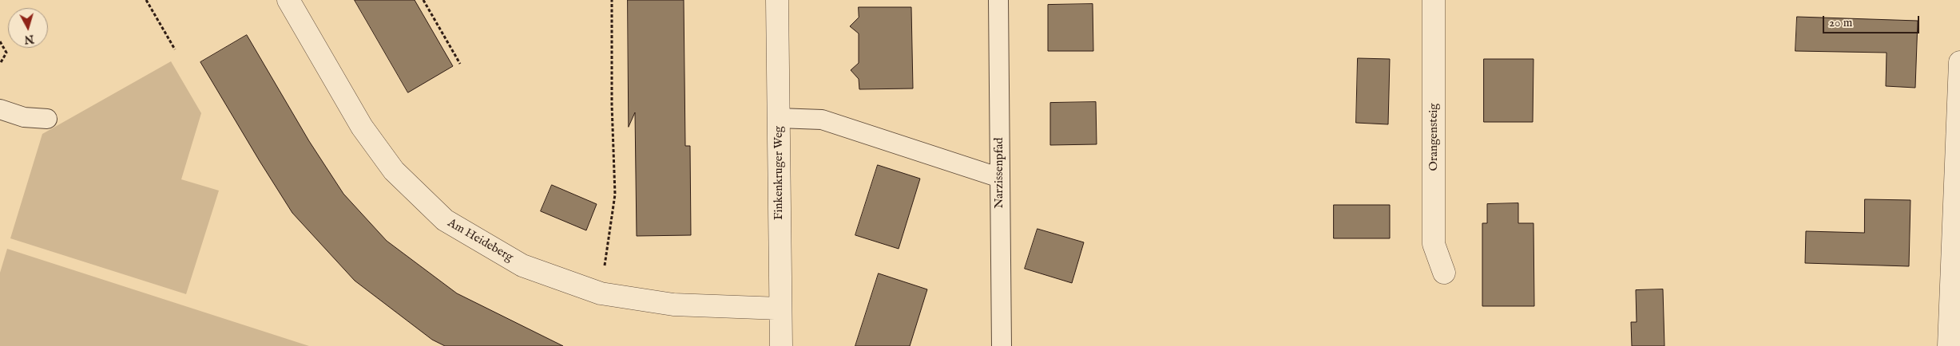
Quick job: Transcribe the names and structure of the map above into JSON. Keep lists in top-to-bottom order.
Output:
{
  "streets": {
    "street": ["Orangensteig", "Finkenkruger Weg", "Am Heideberg"],
    "lane": ["Narzissenpfad"]
  },
  "crossings": [
    ["Finkenkruger Weg", "Am Heideberg"]
  ],
  "scale_bar": "20 m",
  "north": "bottom"
}
